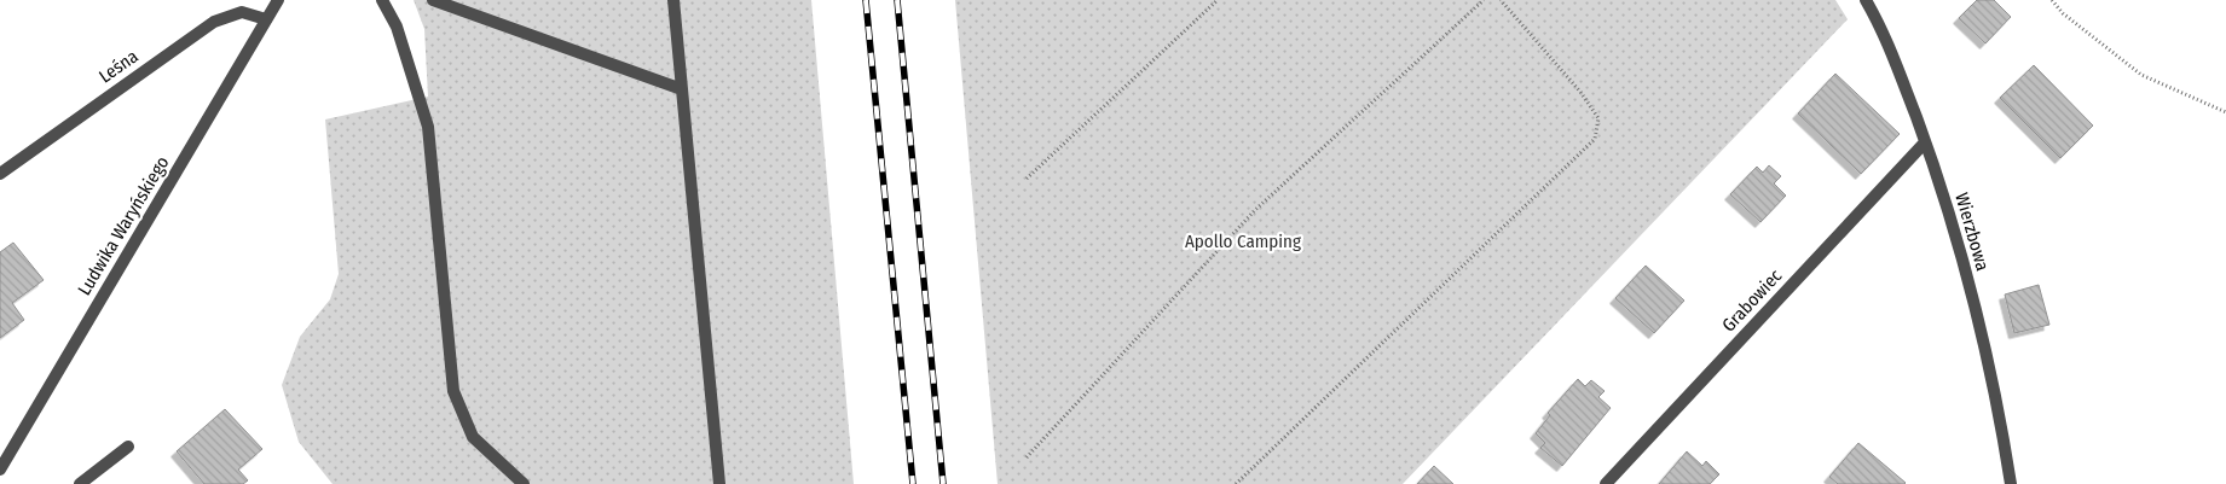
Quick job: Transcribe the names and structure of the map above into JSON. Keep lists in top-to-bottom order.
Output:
{
  "streets": {
    "street": [
      "Leśna",
      "Ludwika Waryńskiego",
      "Wierzbowa",
      "Grabowiec"
    ]
  },
  "crossings": [
    ["Leśna", "Ludwika Waryńskiego"],
    ["Wierzbowa", "Grabowiec"]
  ],
  "parks": ["Apollo Camping"]
}
